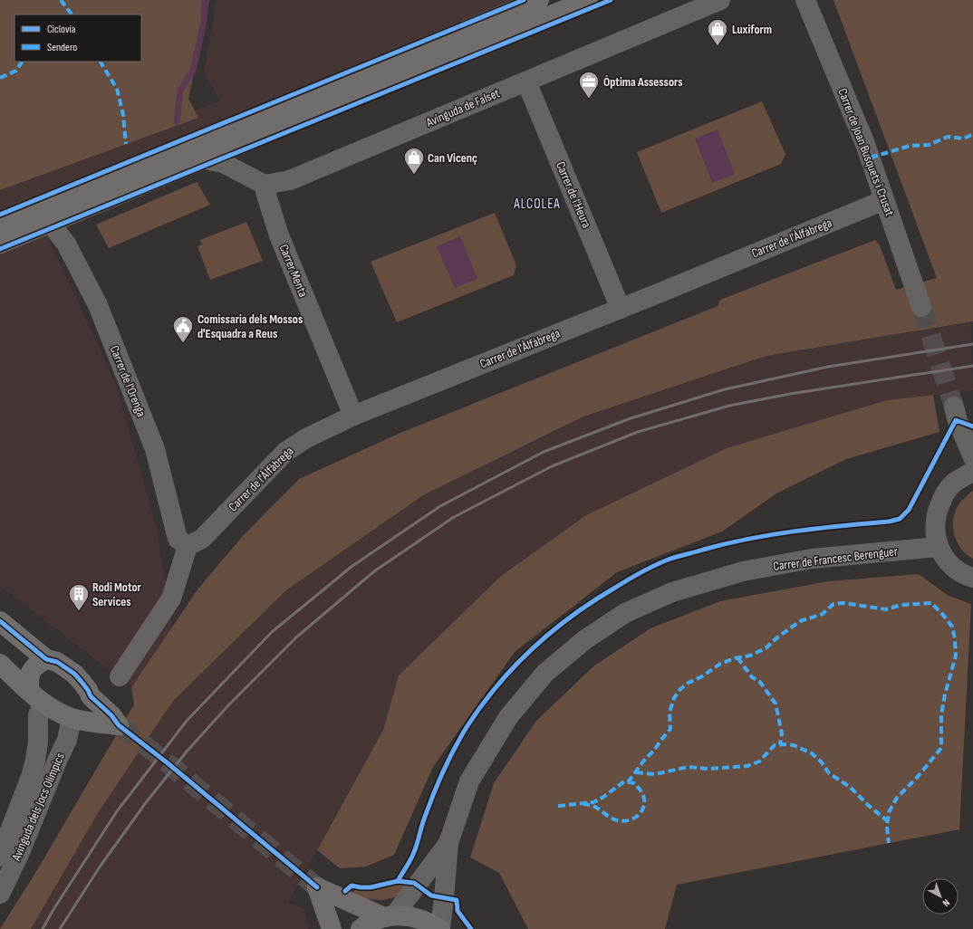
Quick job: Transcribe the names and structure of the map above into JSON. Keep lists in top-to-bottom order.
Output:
{
  "streets": {
    "street": [
      "Avinguda de Falset",
      "Carrer de Joan Busquets i Crusat",
      "Carrer de l'Heura",
      "Carrer de l'Àlfàbrega",
      "Carrer Menta",
      "Carrer de l'Orenga",
      "Carrer de Francesc Berenguer",
      "Avinguda dels Jocs Olímpics"
    ]
  },
  "crossings": [
    ["Avinguda de Falset", "Carrer de l'Heura"],
    ["Avinguda de Falset", "Carrer Menta"],
    ["Carrer de Joan Busquets i Crusat", "Carrer de l'Àlfàbrega"],
    ["Carrer de l'Heura", "Carrer de l'Àlfàbrega"],
    ["Carrer de l'Àlfàbrega", "Carrer Menta"],
    ["Carrer de l'Àlfàbrega", "Carrer de l'Orenga"]
  ],
  "districts": ["ALCOLEA"],
  "places": {
    "shop": ["Luxiform", "Can Vicenç"],
    "office": ["Óptima Assessors"],
    "public building": ["Comissaria dels Mossos d'Esquadra a Reus"],
    "building": ["Rodi Motor Services"]
  },
  "legend": ["Ciclovía", "Sendero"],
  "north": "bottom right"
}
